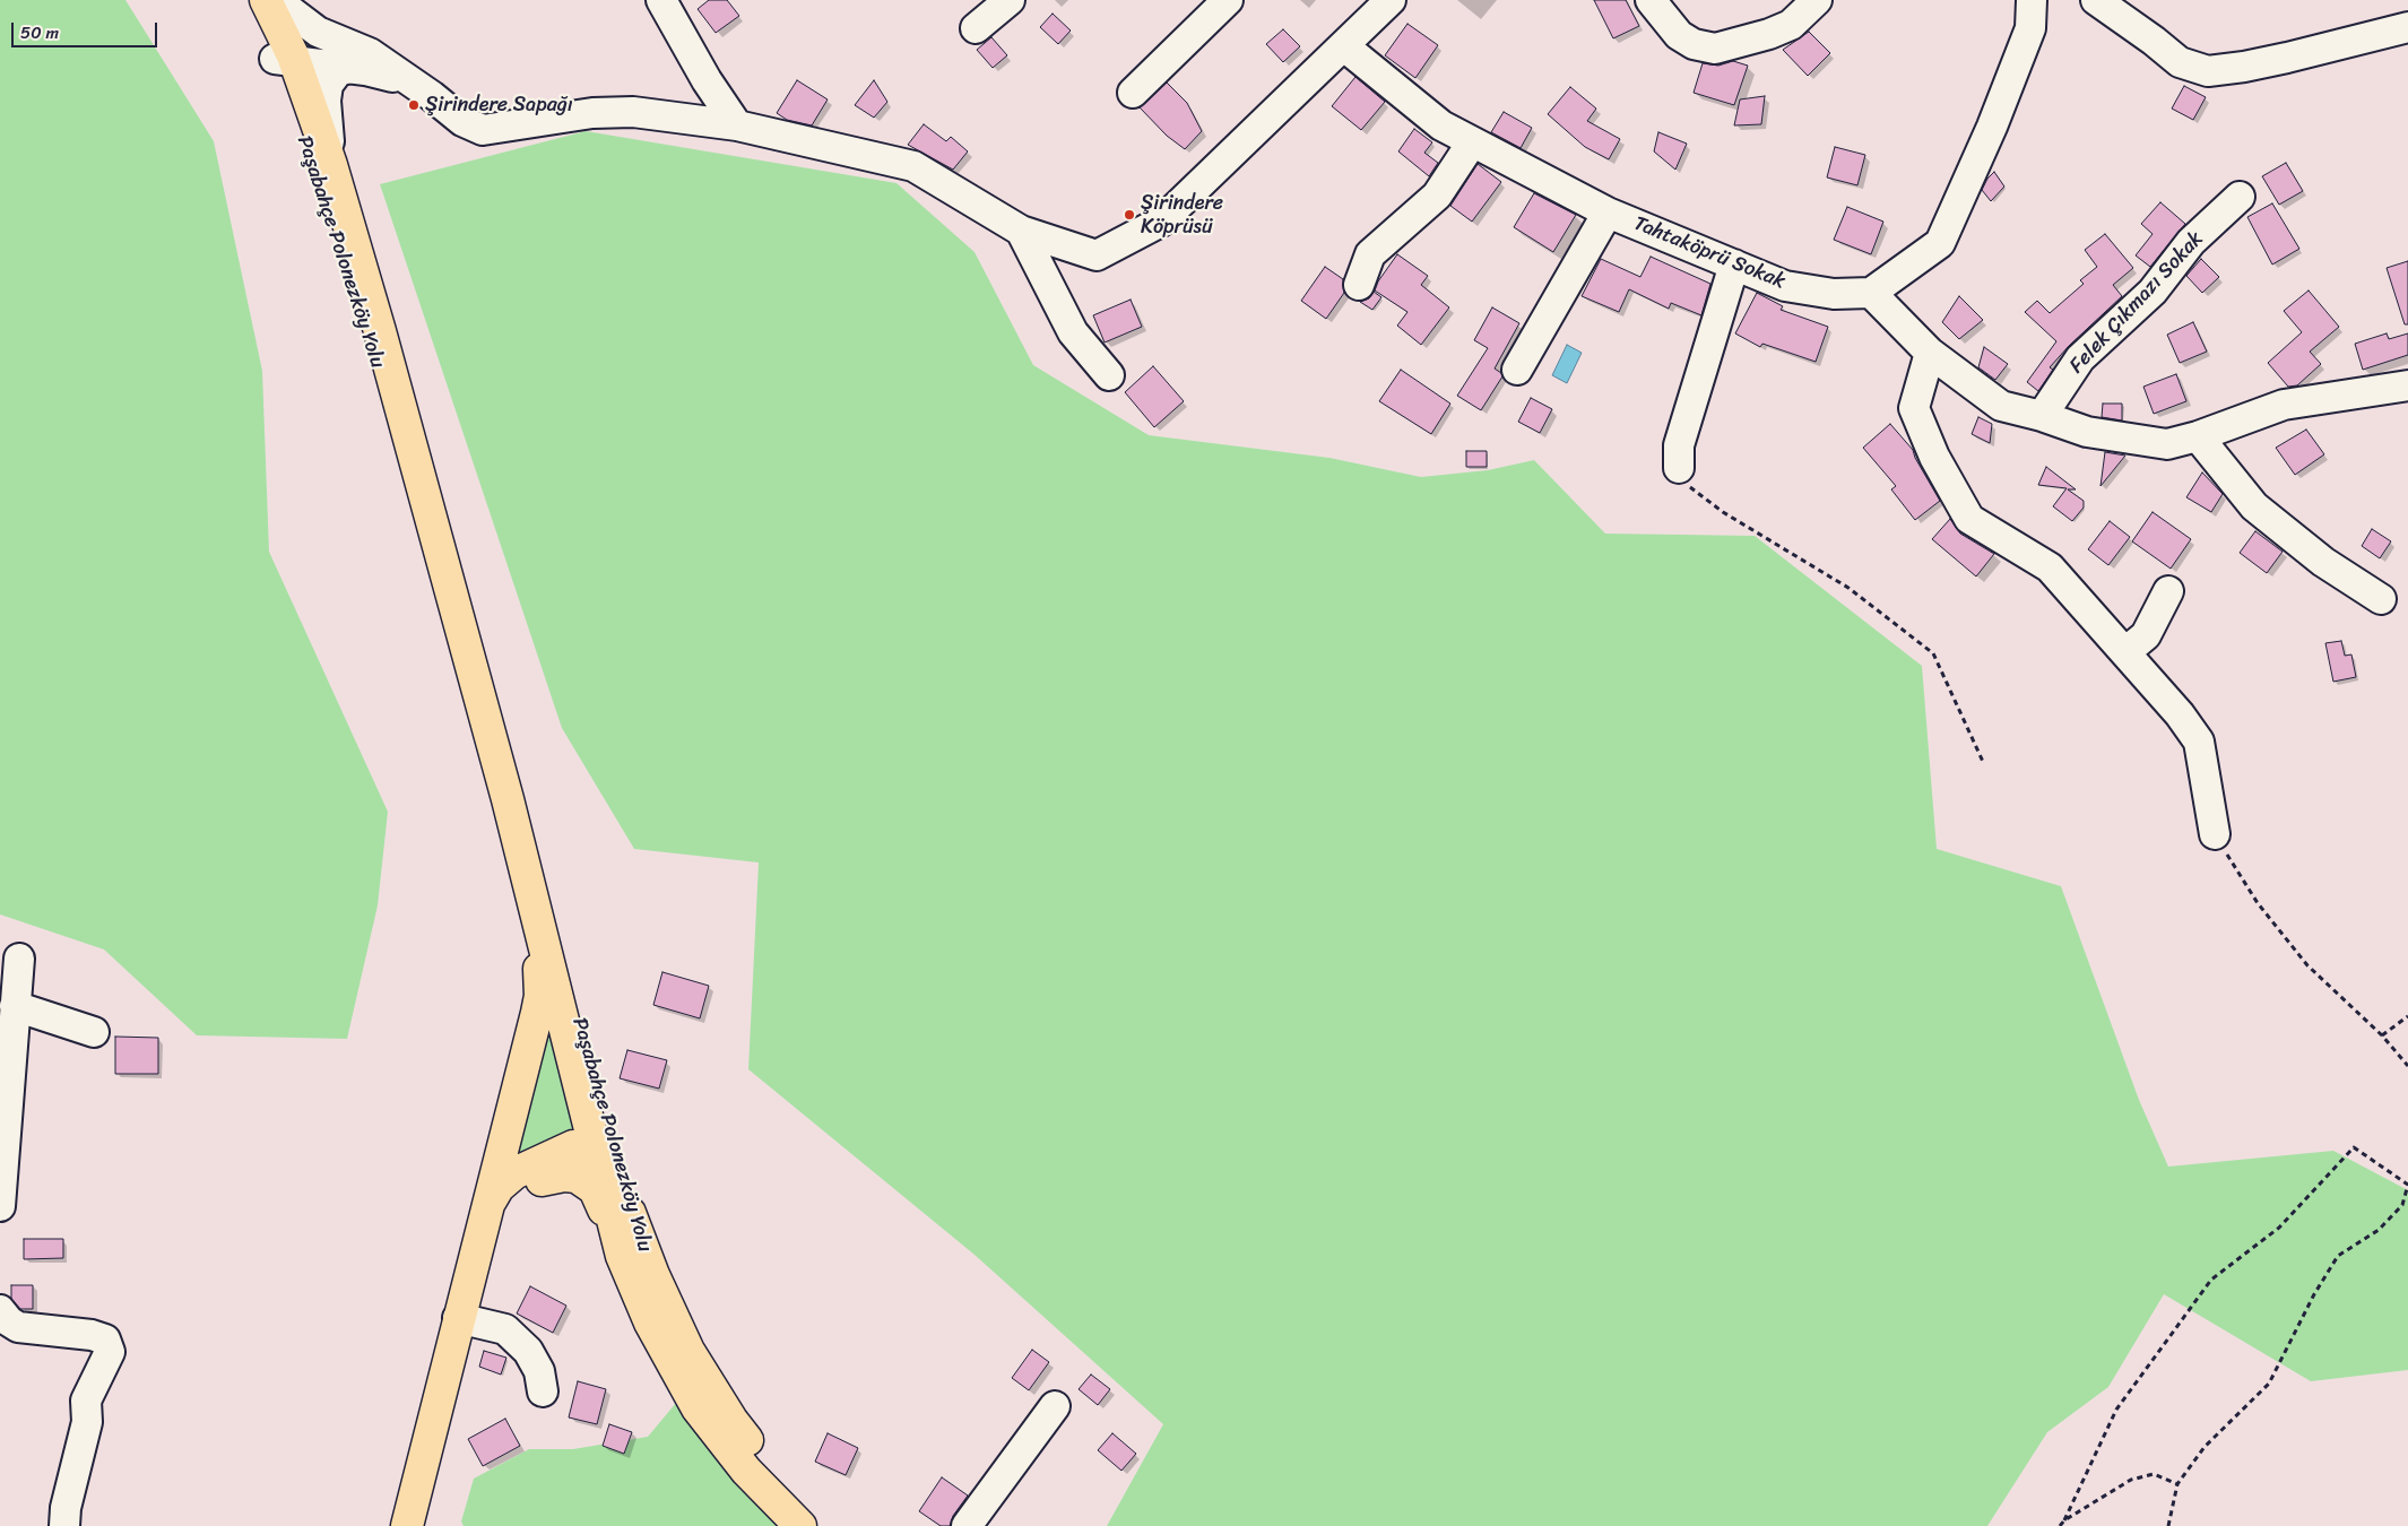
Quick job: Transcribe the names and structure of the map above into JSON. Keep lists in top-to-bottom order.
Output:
{
  "streets": {
    "main road": ["Paşabahçe Polonezköy Yolu"],
    "street": ["Tahtaköprü Sokak", "Felek Çıkmazı Sokak"]
  },
  "places": ["Şirindere Sapağı", "Şirindere Köprüsü"],
  "scale_bar": "50 m"
}
